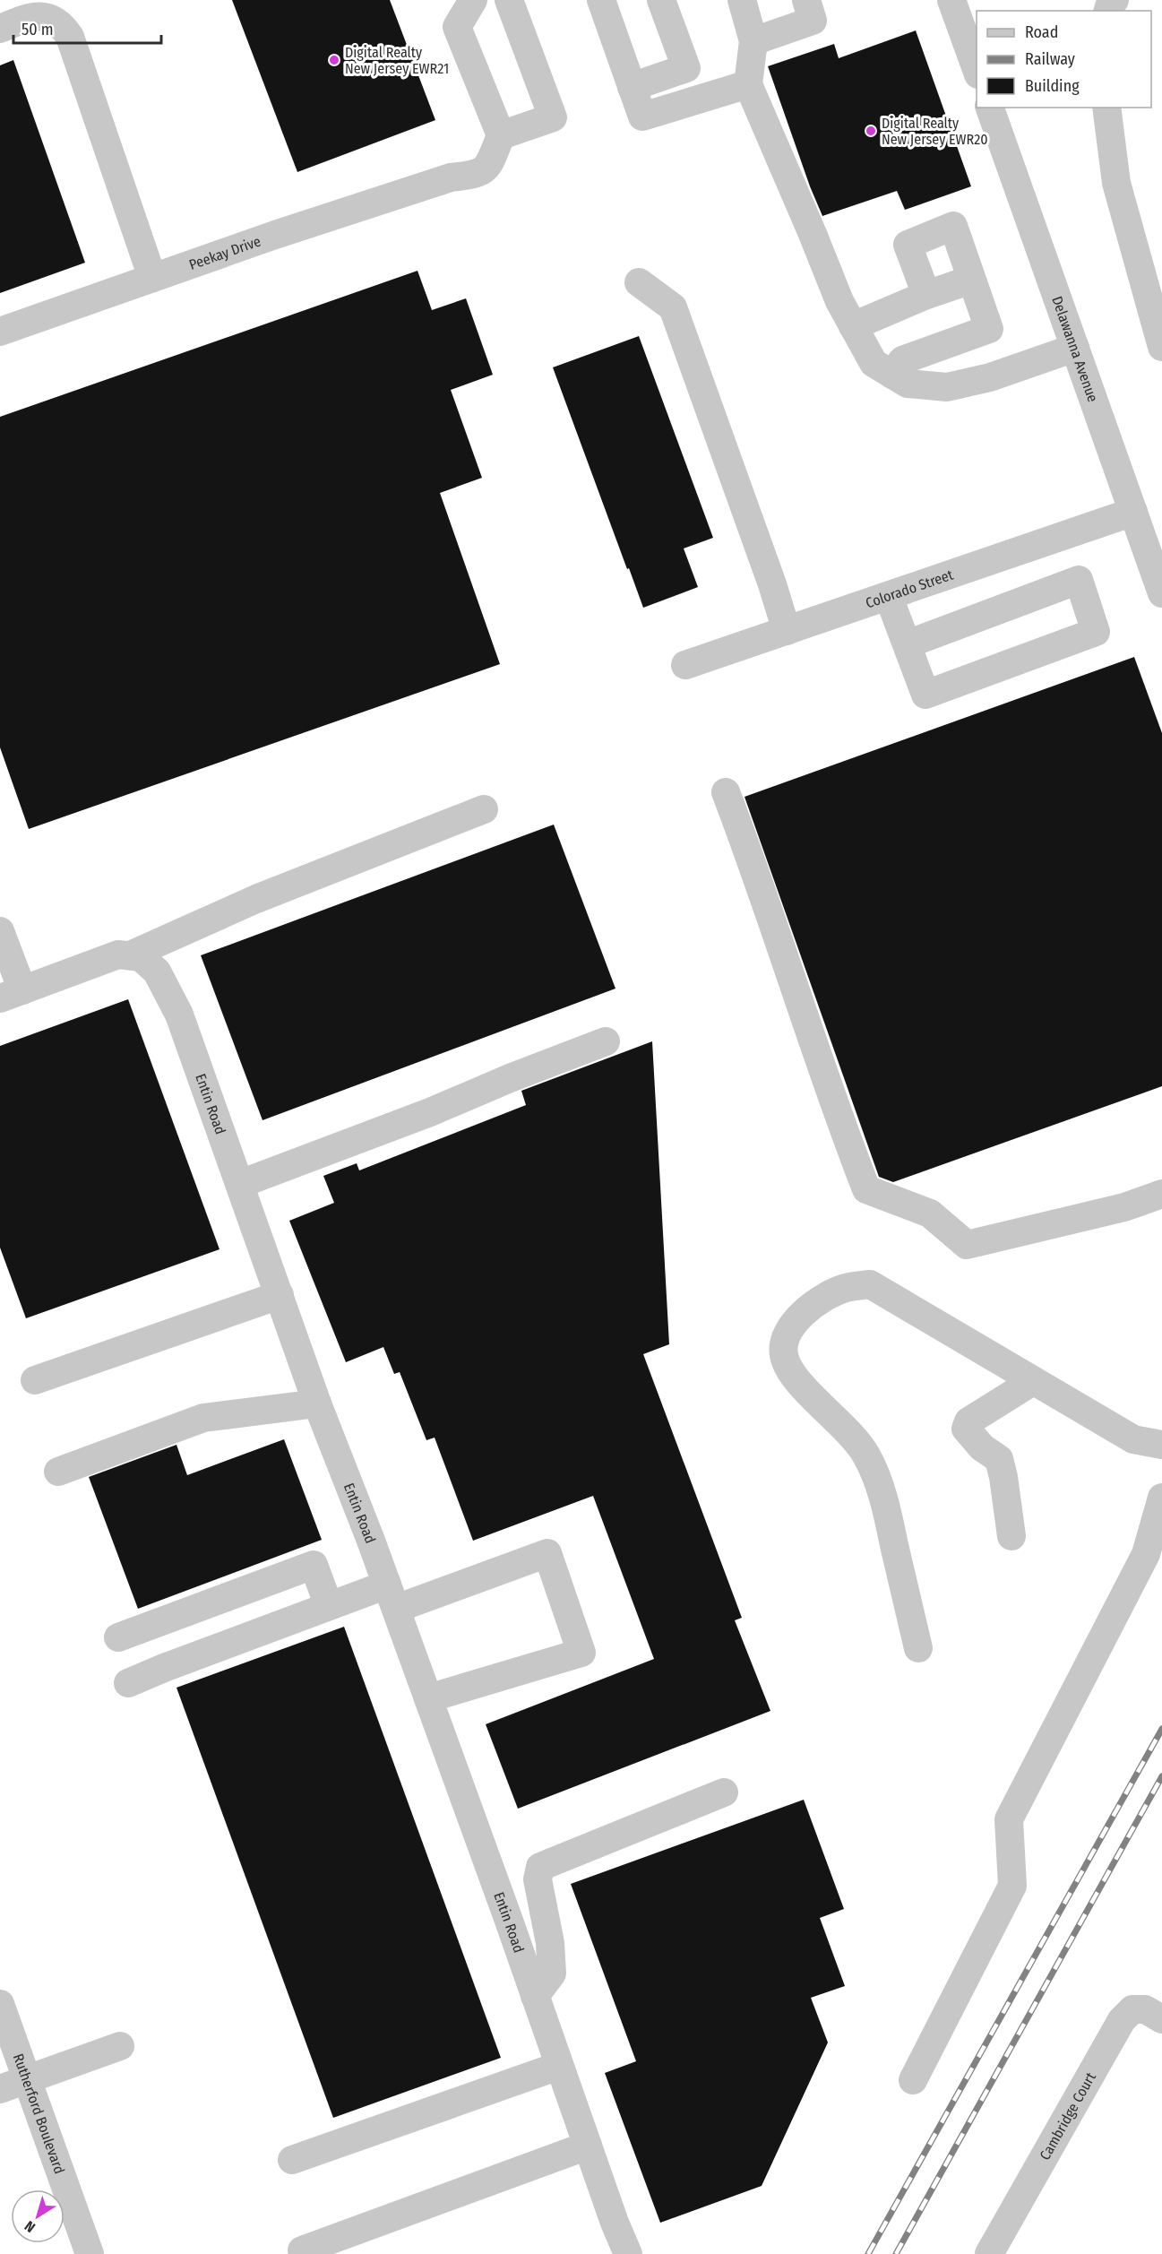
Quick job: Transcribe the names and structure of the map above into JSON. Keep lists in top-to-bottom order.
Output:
{
  "streets": {
    "street": [
      "Peekay Drive",
      "Delawanna Avenue",
      "Colorado Street",
      "Entin Road",
      "Rutherford Boulevard",
      "Cambridge Court"
    ]
  },
  "crossings": [
    ["Delawanna Avenue", "Colorado Street"]
  ],
  "places": ["Digital Realty New Jersey EWR21", "Digital Realty New Jersey EWR20"],
  "legend": ["Road", "Railway", "Building"],
  "scale_bar": "50 m",
  "north": "bottom left"
}
